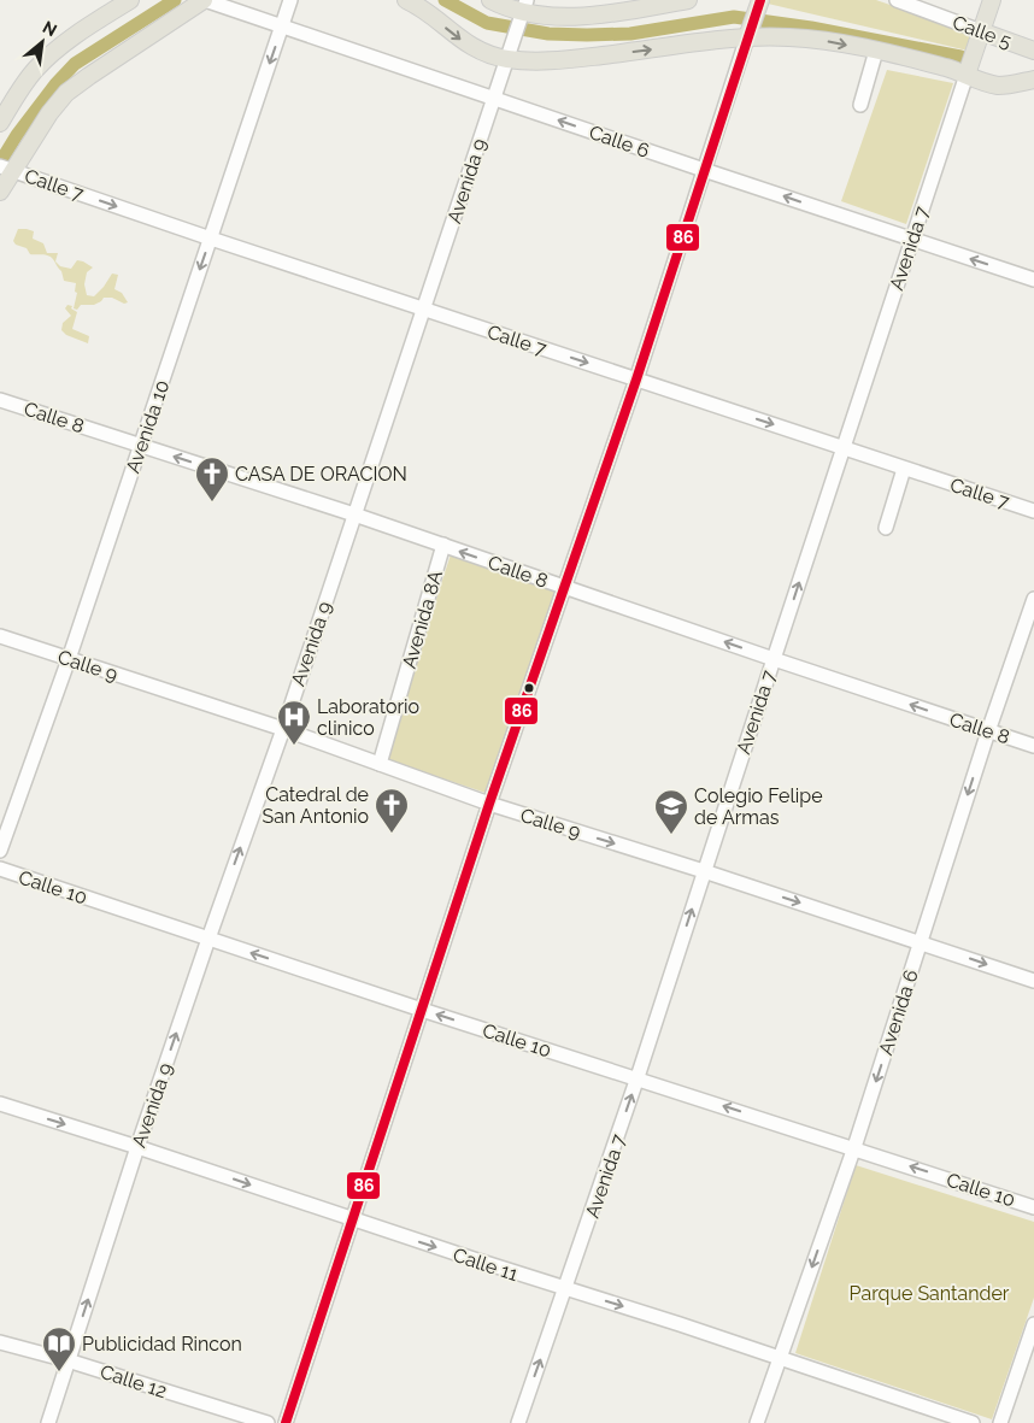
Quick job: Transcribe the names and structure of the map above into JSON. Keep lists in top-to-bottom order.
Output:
{
  "streets": {
    "main road": ["Calle 5", "Avenida 7"],
    "street": [
      "Calle 6",
      "Avenida 9",
      "Calle 7",
      "Calle 8",
      "Avenida 10",
      "Avenida 8A",
      "Calle 9",
      "Calle 10",
      "Avenida 6",
      "Calle 11",
      "Calle 12"
    ]
  },
  "crossings": [
    ["Calle 5", "Avenida 7"],
    ["Calle 6", "Avenida 9"],
    ["Calle 6", "Avenida 7"],
    ["Calle 6", "Avenida 10"],
    ["Avenida 9", "Calle 7"],
    ["Avenida 9", "Calle 8"],
    ["Avenida 9", "Calle 9"],
    ["Avenida 9", "Calle 10"],
    ["Avenida 9", "Calle 11"],
    ["Avenida 9", "Calle 12"],
    ["Calle 7", "Avenida 7"],
    ["Calle 7", "Avenida 10"],
    ["Avenida 7", "Calle 8"],
    ["Avenida 7", "Calle 9"],
    ["Avenida 7", "Calle 10"],
    ["Avenida 7", "Calle 11"],
    ["Calle 8", "Avenida 10"],
    ["Calle 8", "Avenida 8A"],
    ["Calle 8", "Avenida 6"],
    ["Avenida 10", "Calle 9"],
    ["Avenida 8A", "Calle 9"],
    ["Calle 9", "Avenida 6"],
    ["Calle 10", "Avenida 6"],
    ["Avenida 6", "Calle 11"]
  ],
  "one_way": [
    "Calle 6",
    "Avenida 9",
    "Calle 7",
    "Avenida 7",
    "Calle 8",
    "Avenida 10",
    "Calle 9",
    "Calle 10",
    "Avenida 6",
    "Calle 11"
  ],
  "parks": ["Parque Santander"],
  "places": {
    "church": ["CASA DE ORACION", "Catedral de San Antonio"],
    "hospital": ["Laboratorio clinico"],
    "school or university": ["Colegio Felipe de Armas"],
    "library": ["Publicidad Rincon"]
  },
  "lines": ["transit line 86"],
  "north": "top right"
}
